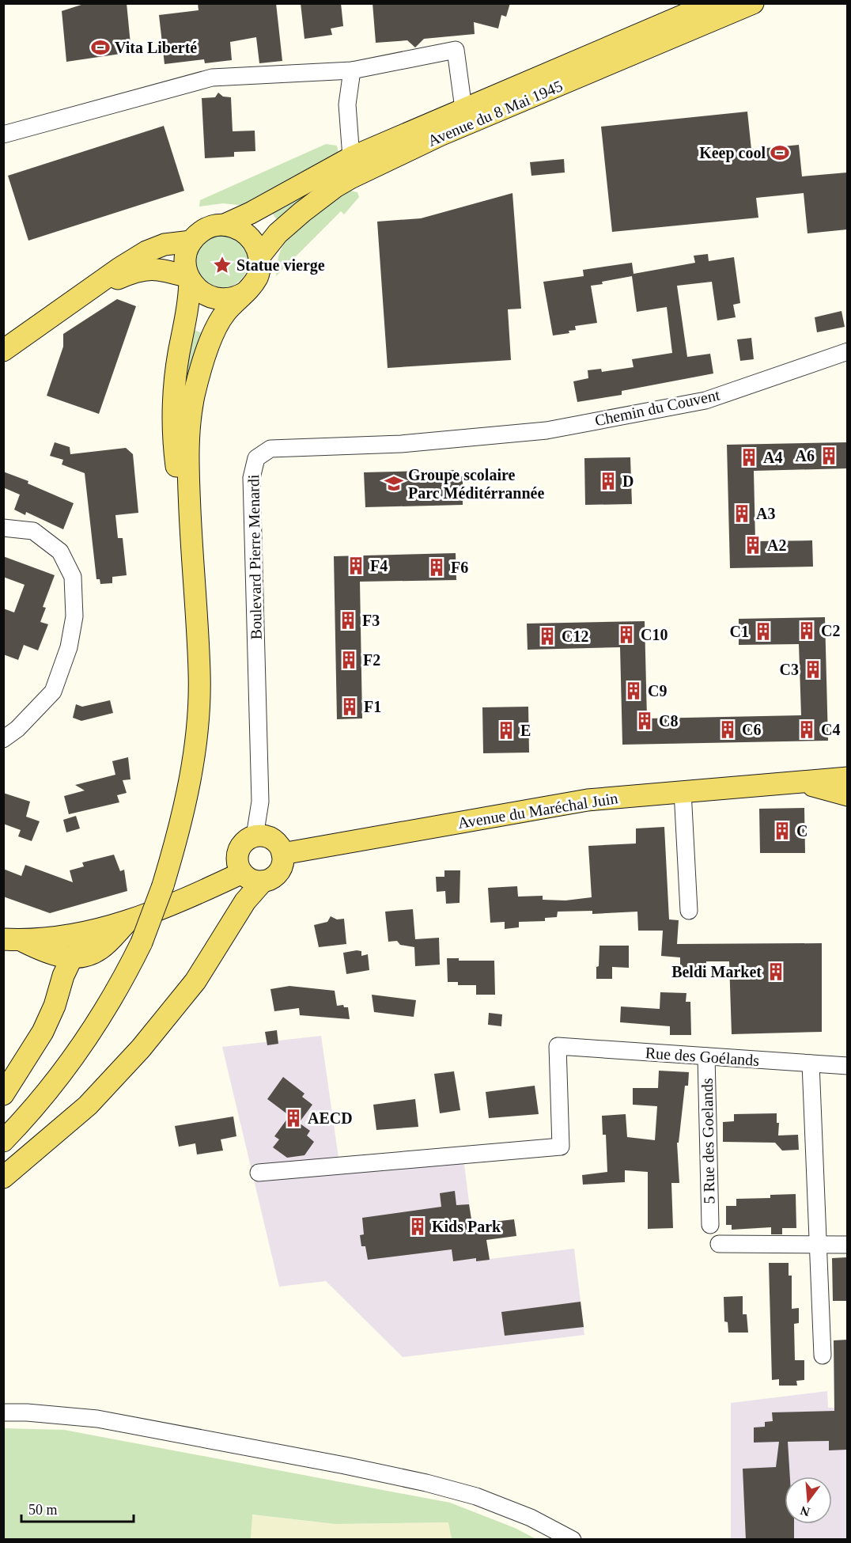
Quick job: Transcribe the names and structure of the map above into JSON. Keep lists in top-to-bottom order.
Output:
{
  "streets": {
    "main road": ["Avenue du 8 Mai 1945", "Avenue du Maréchal Juin"],
    "street": [
      "Chemin du Couvent",
      "Boulevard Pierre Menardi",
      "Rue des Goélands",
      "5 Rue des Goelands"
    ]
  },
  "crossings": [
    ["Chemin du Couvent", "Boulevard Pierre Menardi"],
    ["Boulevard Pierre Menardi", "Avenue du Maréchal Juin"],
    ["Rue des Goélands", "5 Rue des Goelands"]
  ],
  "places": {
    "sports": ["Vita Liberté", "Keep cool"],
    "place": ["Statue vierge"],
    "building": [
      "A6",
      "A4",
      "D",
      "A3",
      "A2",
      "F4",
      "F6",
      "F3",
      "C2",
      "C1",
      "C10",
      "C12",
      "F2",
      "C3",
      "C9",
      "F1",
      "C8",
      "C6",
      "C4",
      "E",
      "C",
      "Beldi Market",
      "AECD",
      "Kids Park"
    ],
    "school or university": ["Groupe scolaire Parc Méditérrannée"]
  },
  "scale_bar": "50 m",
  "north": "bottom"
}
